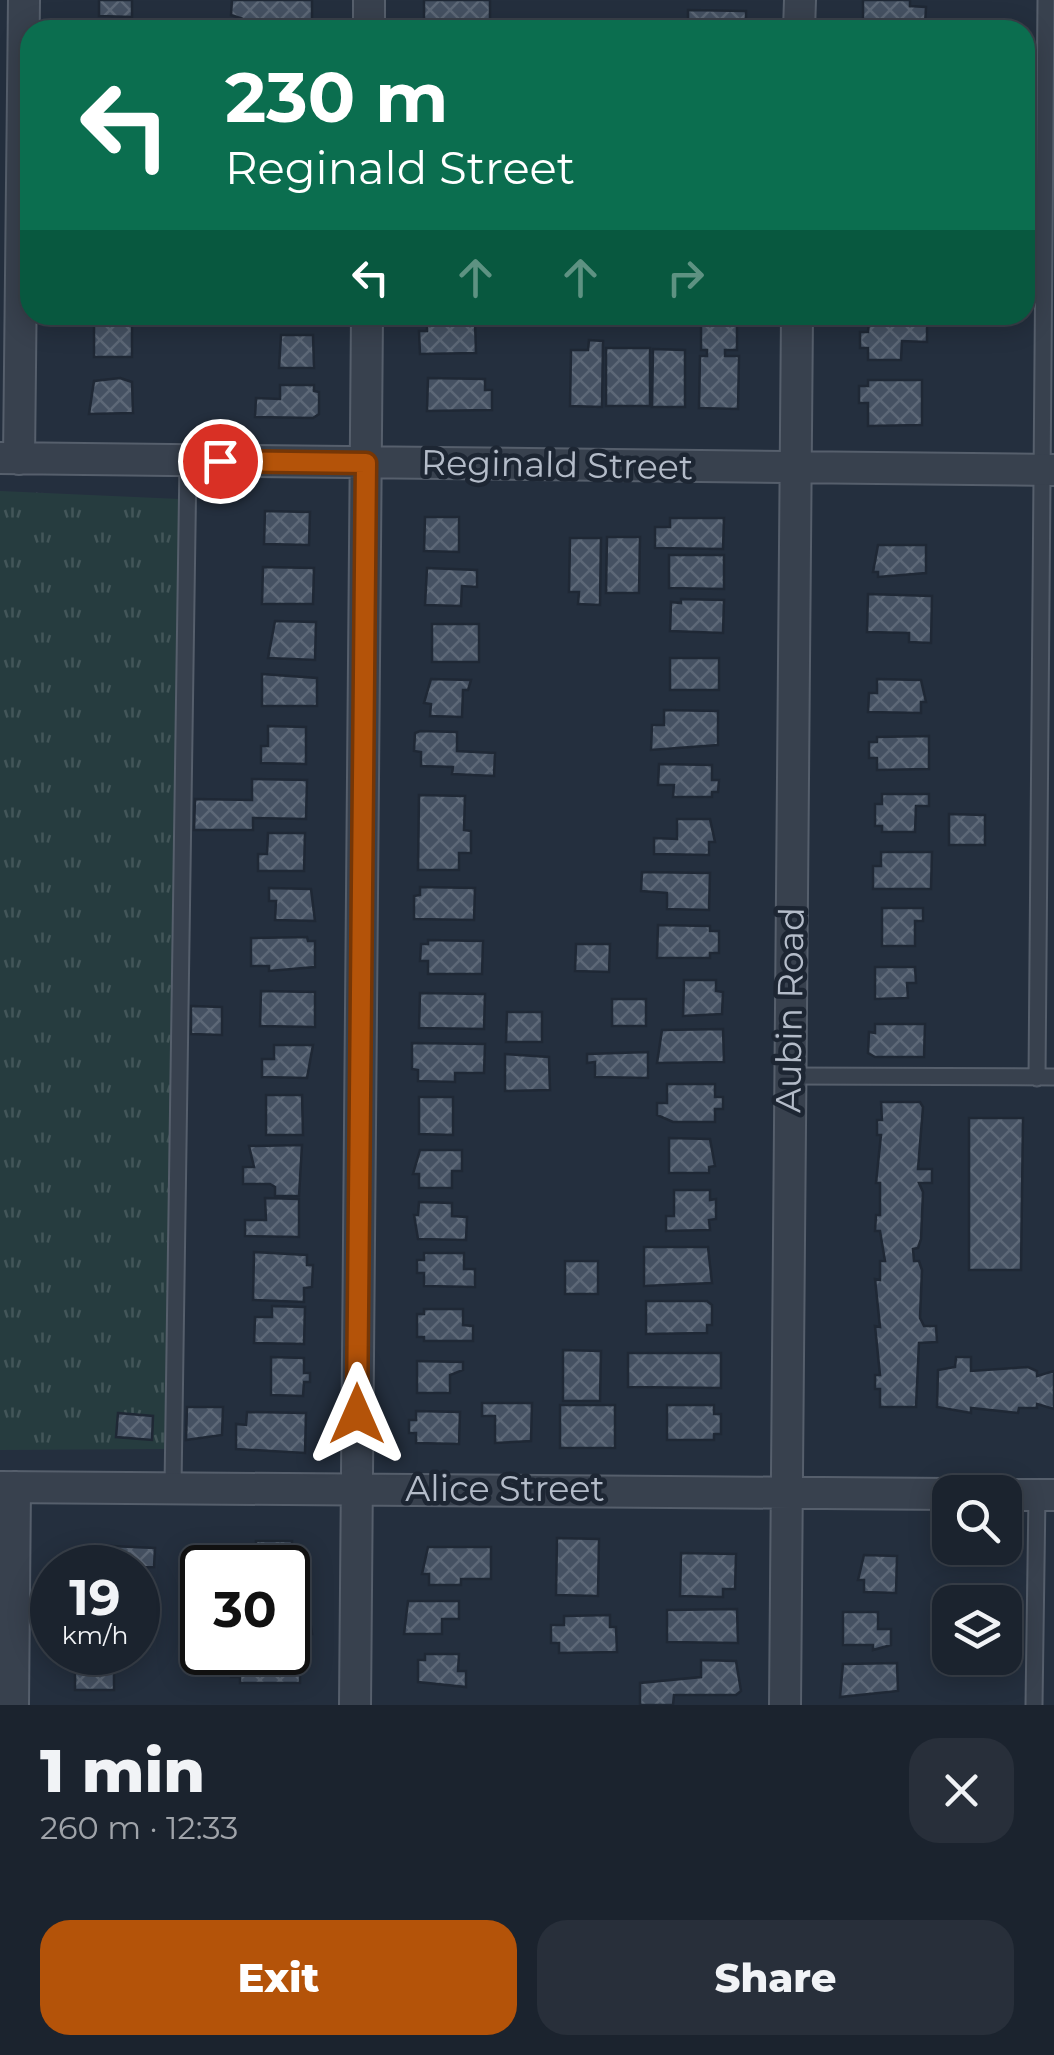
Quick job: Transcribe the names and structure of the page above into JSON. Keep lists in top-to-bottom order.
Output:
{
  "streets": {
    "street": ["Reginald Street", "Aubin Road", "Alice Street"]
  },
  "crossings": [
    ["Reginald Street", "Aubin Road"],
    ["Aubin Road", "Alice Street"]
  ],
  "page": {
    "turn": ["230 m", "Reginald Street"],
    "speed": "19 km/h",
    "limit": "30",
    "heading": ["1 min", "260 m · 12:33"],
    "buttons": ["Exit", "Share"]
  }
}
